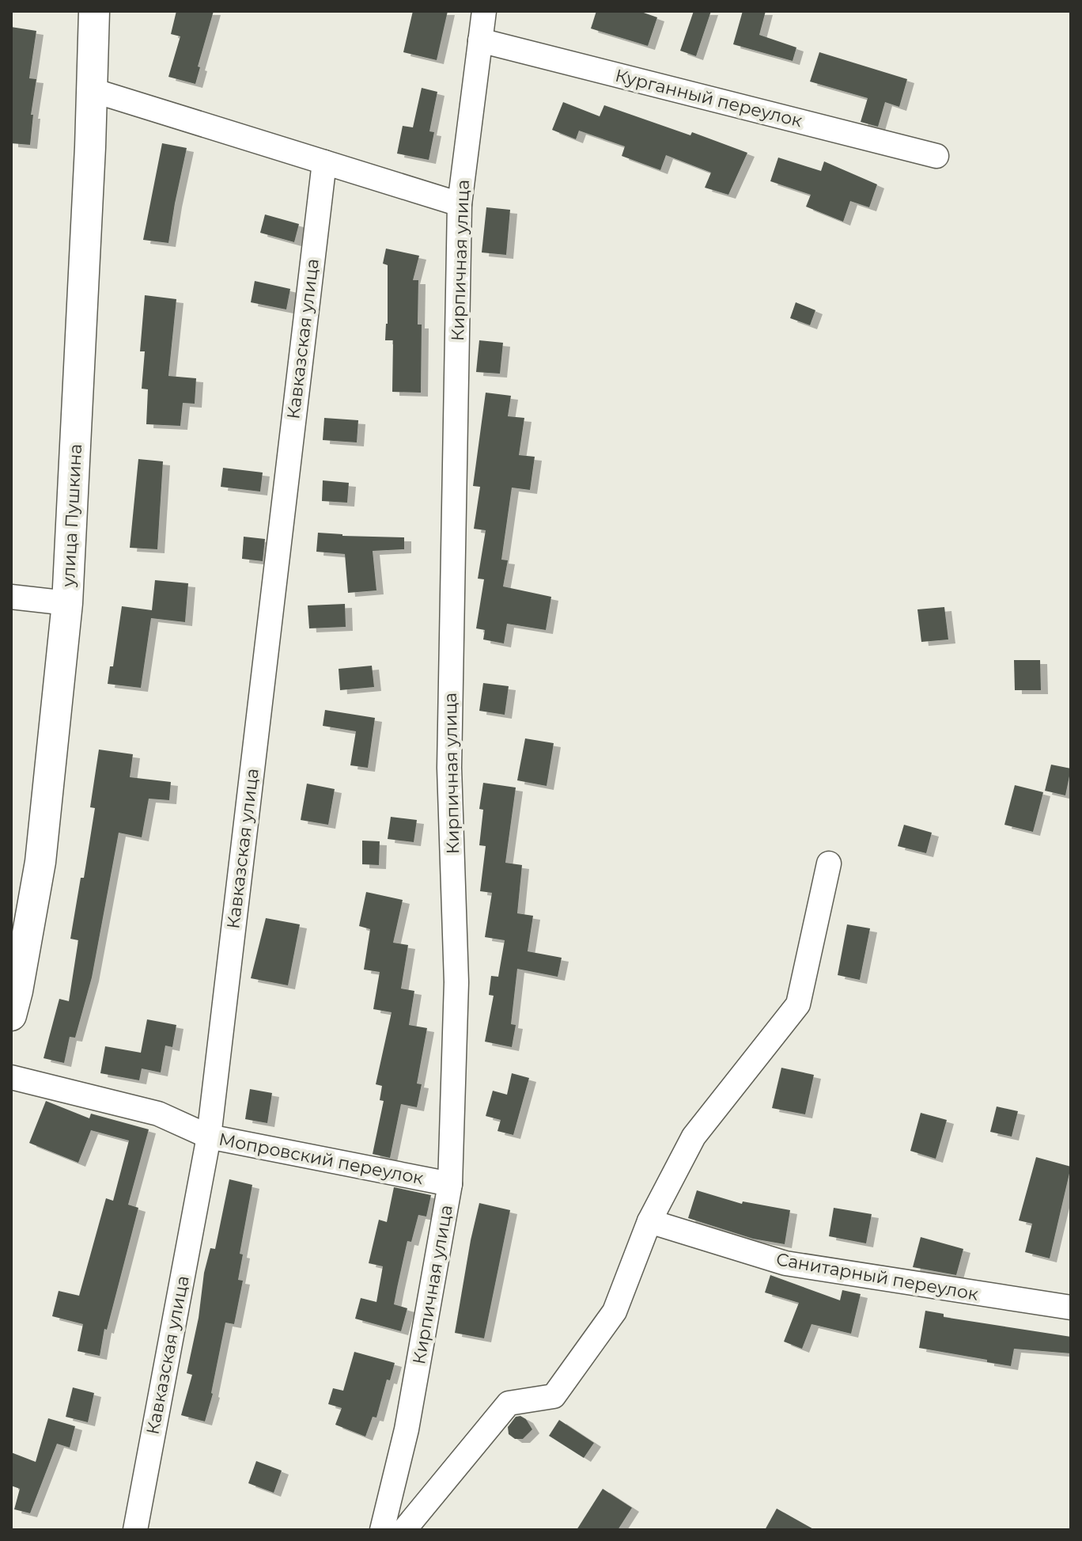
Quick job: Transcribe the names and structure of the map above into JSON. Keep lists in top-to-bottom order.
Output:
{
  "streets": {
    "main road": ["улица Пушкина"],
    "street": [
      "Курганный переулок",
      "Кирпичная улица",
      "Кавказская улица",
      "Мопровский переулок",
      "Санитарный переулок"
    ]
  },
  "crossings": [
    ["Курганный переулок", "Кирпичная улица"],
    ["Кирпичная улица", "Мопровский переулок"],
    ["Кавказская улица", "Мопровский переулок"]
  ]
}
